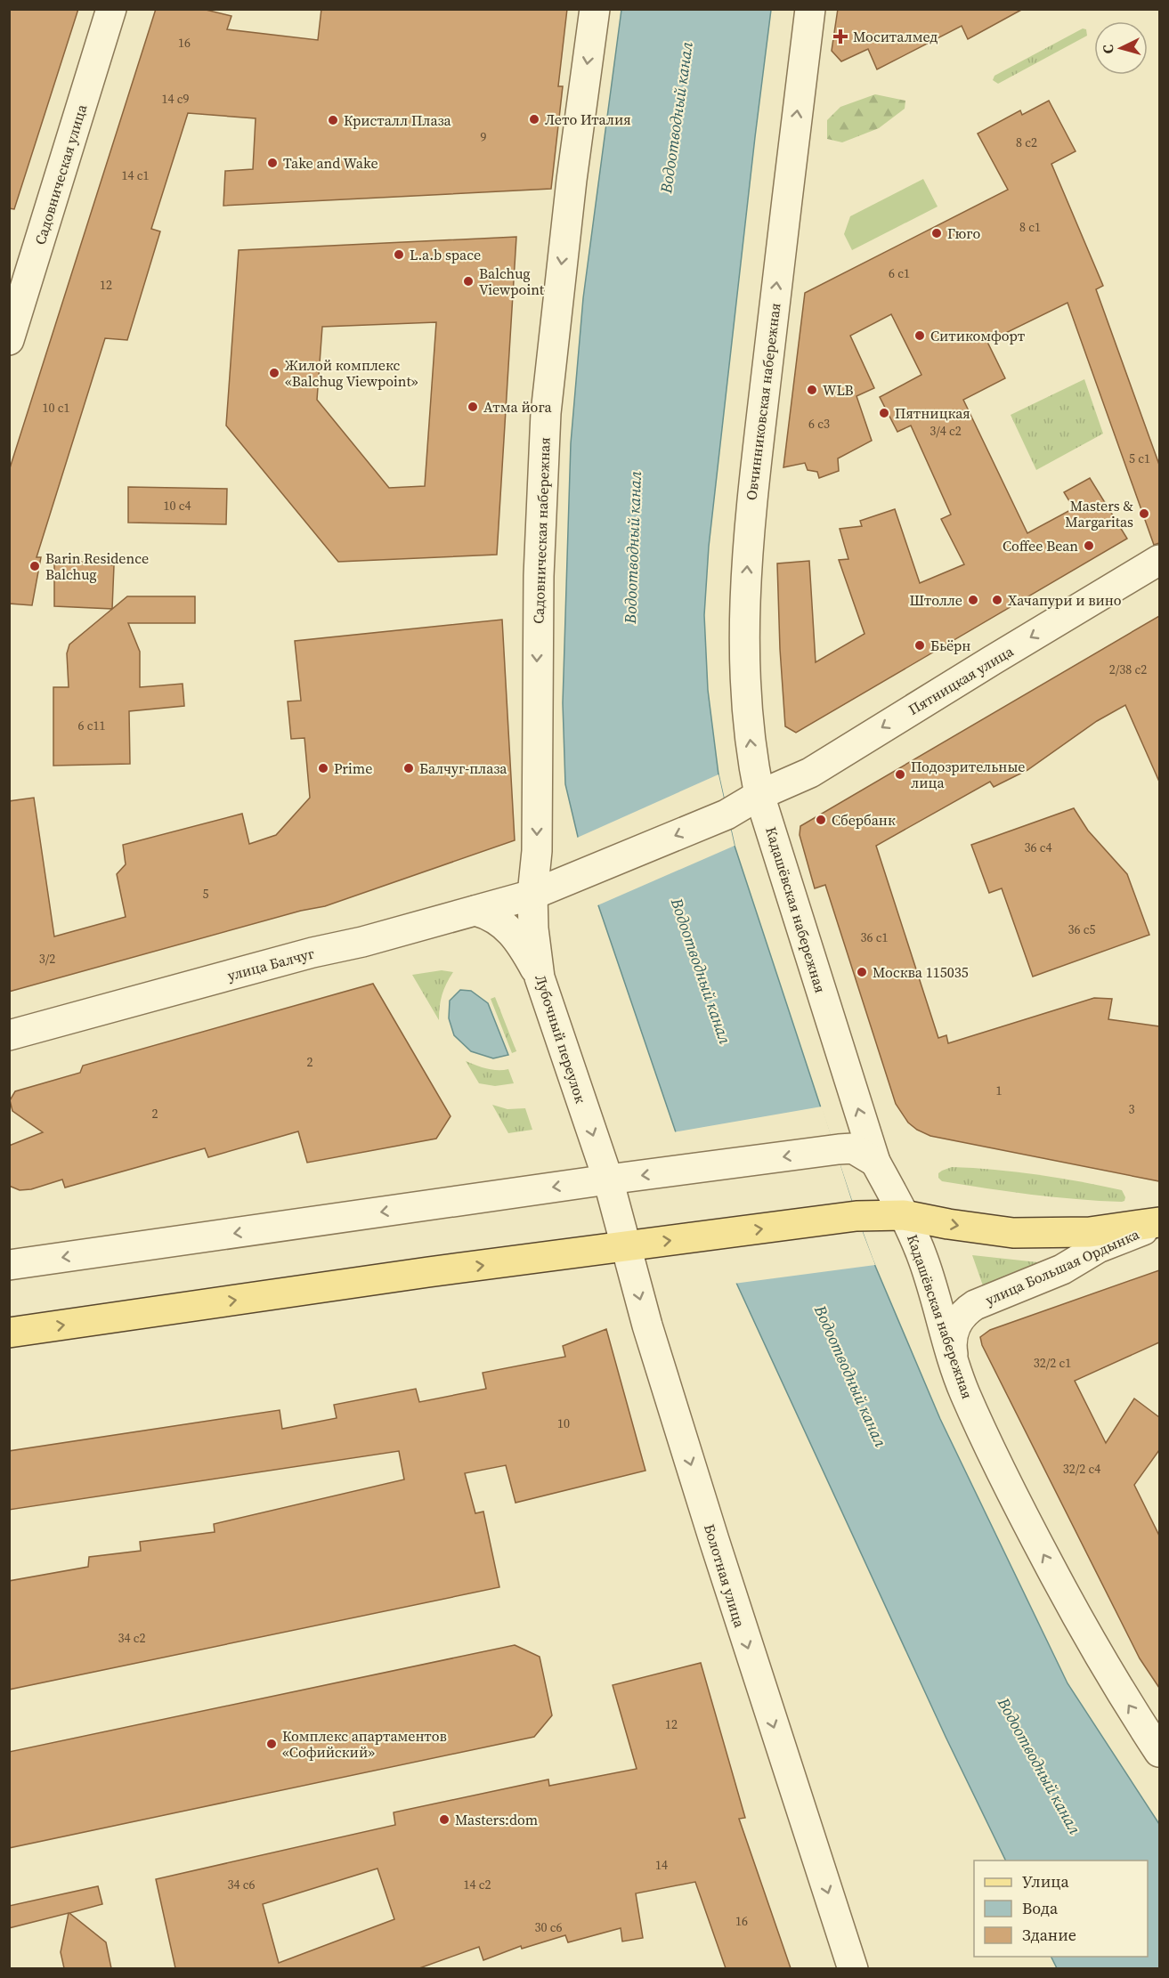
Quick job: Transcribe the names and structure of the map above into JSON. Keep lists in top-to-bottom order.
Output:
{
  "streets": {
    "main road": ["улица Большая Ордынка"],
    "street": [
      "Садовническая улица",
      "Овчинниковская набережная",
      "Садовническая набережная",
      "Пятницкая улица",
      "Кадашёвская набережная",
      "улица Балчуг",
      "Лубочный переулок",
      "Болотная улица"
    ]
  },
  "crossings": [
    ["Овчинниковская набережная", "Пятницкая улица"],
    ["Овчинниковская набережная", "Кадашёвская набережная"],
    ["Садовническая набережная", "улица Балчуг"],
    ["Садовническая набережная", "Лубочный переулок"],
    ["Пятницкая улица", "Кадашёвская набережная"],
    ["Пятницкая улица", "улица Балчуг"],
    ["Кадашёвская набережная", "улица Большая Ордынка"],
    ["улица Балчуг", "Лубочный переулок"],
    ["Лубочный переулок", "Болотная улица"],
    ["улица Большая Ордынка", "Болотная улица"]
  ],
  "one_way": [
    "Овчинниковская набережная",
    "Садовническая набережная",
    "Пятницкая улица",
    "Кадашёвская набережная",
    "Лубочный переулок",
    "улица Большая Ордынка",
    "Болотная улица"
  ],
  "water": ["Водоотводный канал"],
  "places": {
    "health": ["Моситалмед"],
    "other": [
      "Лето Италия",
      "Кристалл Плаза",
      "Take and Wake",
      "Гюго",
      "L.a.b space",
      "Balchug Viewpoint",
      "Ситикомфорт",
      "Жилой комплекс «Balchug Viewpoint»",
      "WLB",
      "Атма йога",
      "Пятницкая",
      "Masters & Margaritas",
      "Coffee Bean",
      "Barin Residence Balchug",
      "Штолле",
      "Хачапури и вино",
      "Бьёрн",
      "Prime",
      "Балчуг-плаза",
      "Подозрительные лица",
      "Сбербанк",
      "Москва 115035",
      "Комплекс апартаментов «Софийский»",
      "Masters:dom"
    ]
  },
  "house_numbers": [
    "16",
    "14 с9",
    "9",
    "8 с2",
    "14 с1",
    "8 с1",
    "6 с1",
    "12",
    "10 с1",
    "6 с3",
    "3/4 с2",
    "5 с1",
    "10 с4",
    "2/38 с2",
    "6 с11",
    "36 с4",
    "5",
    "36 с5",
    "36 с1",
    "3/2",
    "2",
    "1",
    "3",
    "2",
    "32/2 с1",
    "10",
    "32/2 с4",
    "34 с2",
    "12",
    "14",
    "34 с6",
    "14 с2",
    "16",
    "30 с6"
  ],
  "legend": ["Улица", "Вода", "Здание"],
  "north": "left"
}
